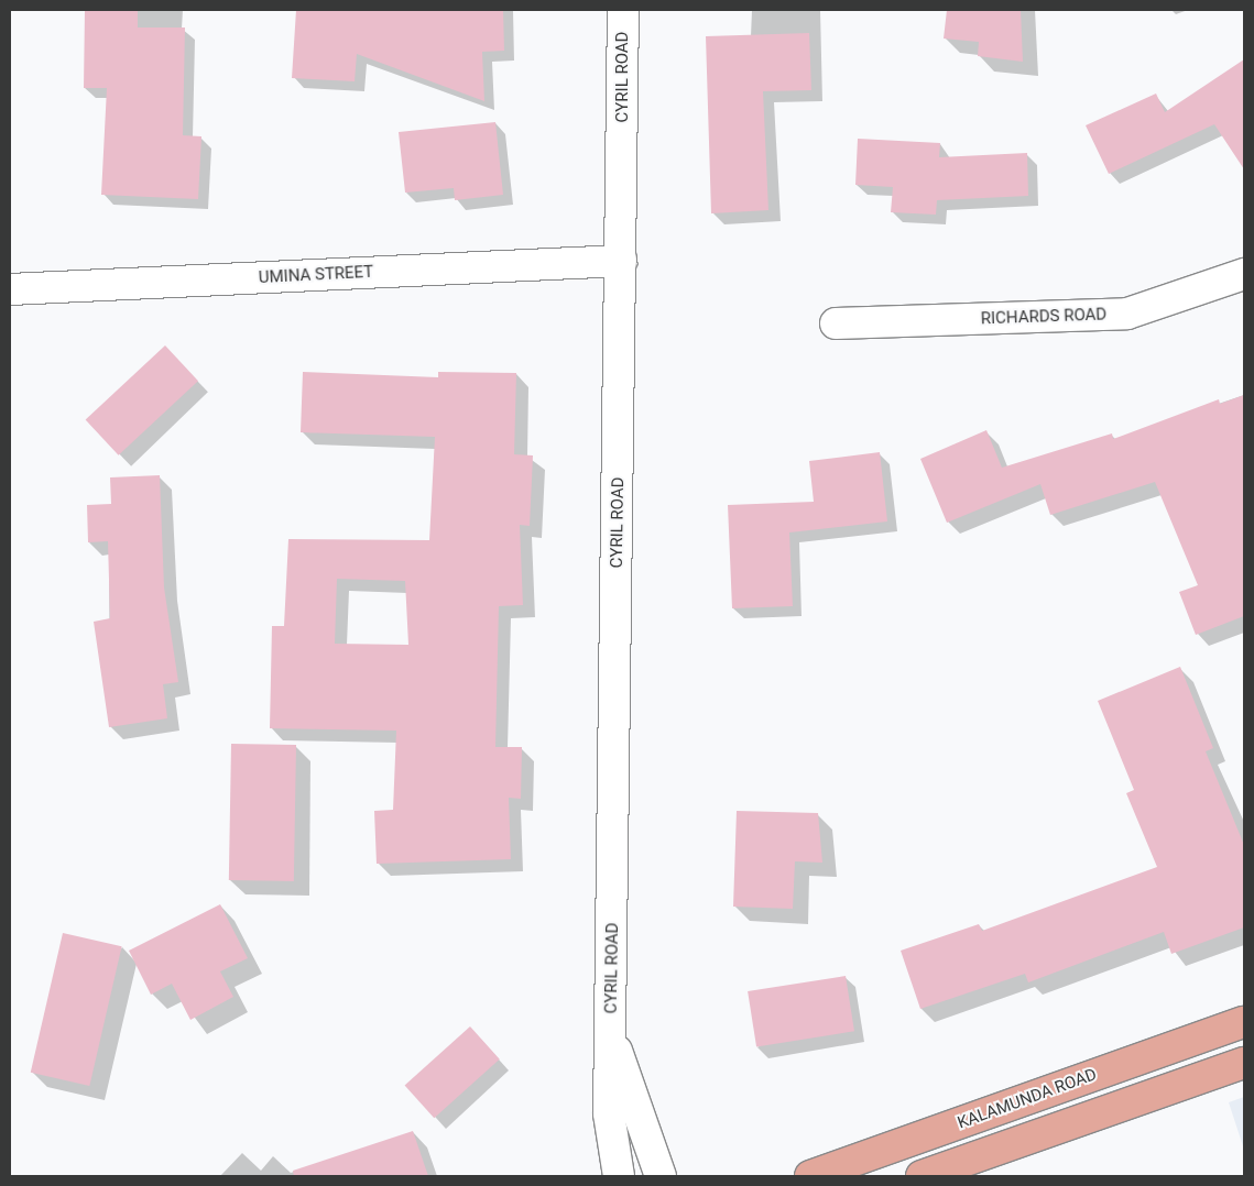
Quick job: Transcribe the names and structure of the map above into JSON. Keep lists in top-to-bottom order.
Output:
{
  "streets": {
    "main road": ["KALAMUNDA ROAD"],
    "street": ["CYRIL ROAD", "UMINA STREET", "RICHARDS ROAD"]
  },
  "crossings": [
    ["CYRIL ROAD", "UMINA STREET"]
  ]
}
